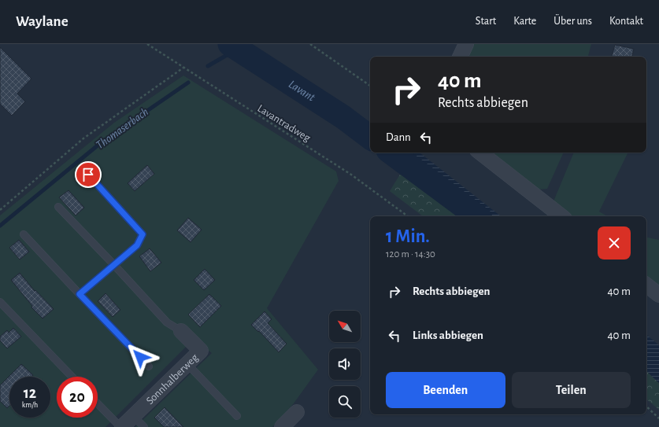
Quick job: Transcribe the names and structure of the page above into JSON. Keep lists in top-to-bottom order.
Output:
{
  "streets": {
    "street": ["Sonnhalberweg"],
    "path": ["Lavantradweg"]
  },
  "water": ["Lavant", "Thomaserbach"],
  "north": "top left",
  "page": {
    "header": "Waylane",
    "nav": [
      "Start",
      "Karte",
      "Über uns",
      "Kontakt"
    ],
    "turn": ["40 m", "Rechts abbiegen"],
    "then": "Dann",
    "heading": ["1 Min.", "120 m · 14:30"],
    "list": [
      {
        "name": "Rechts abbiegen",
        "value": "40 m"
      },
      {
        "name": "Links abbiegen",
        "value": "40 m"
      }
    ],
    "buttons": ["Beenden", "Teilen"],
    "speed": "12 km/h",
    "limit": "20"
  }
}
